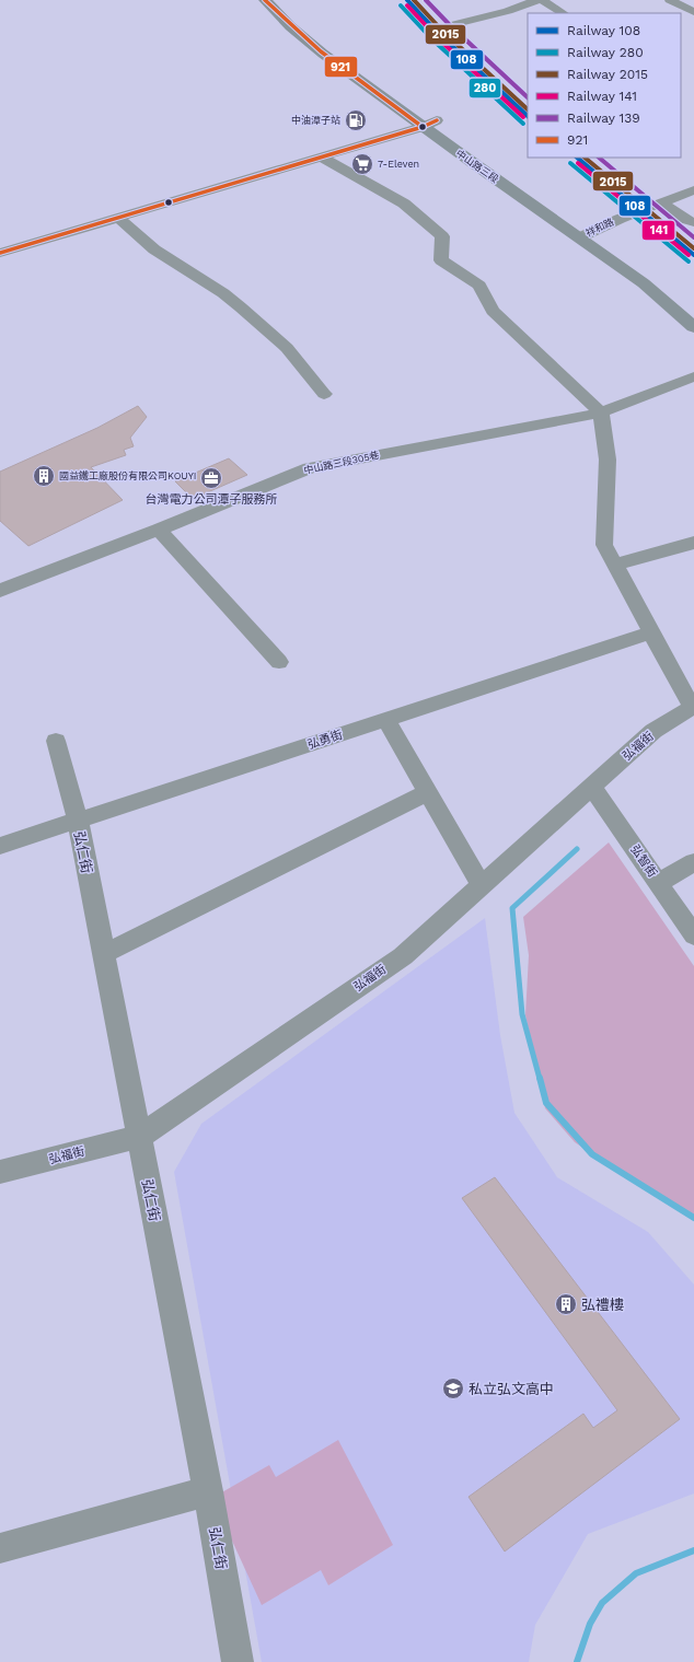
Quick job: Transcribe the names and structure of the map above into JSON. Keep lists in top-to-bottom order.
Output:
{
  "streets": {
    "main road": ["中山路三段"],
    "street": [
      "祥和路",
      "中山路三段305巷",
      "弘勇街",
      "弘福街",
      "弘仁街",
      "弘智街"
    ]
  },
  "crossings": [
    ["中山路三段", "祥和路"],
    ["弘勇街", "弘仁街"],
    ["弘福街", "弘仁街"],
    ["弘福街", "弘智街"]
  ],
  "places": {
    "fuel station": ["中油潭子站"],
    "supermarket": ["7-Eleven"],
    "building": ["國益鐵工廠股份有限公司KOUYI", "弘禮樓"],
    "office": ["台灣電力公司潭子服務所"],
    "school or university": ["私立弘文高中"]
  },
  "lines": [
    "rail line 108",
    "rail line 2015",
    "rail line 139",
    "transit line 921",
    "rail line 280",
    "rail line 141"
  ],
  "legend": [
    "Railway 108",
    "Railway 280",
    "Railway 2015",
    "Railway 141",
    "Railway 139",
    "921"
  ]
}
